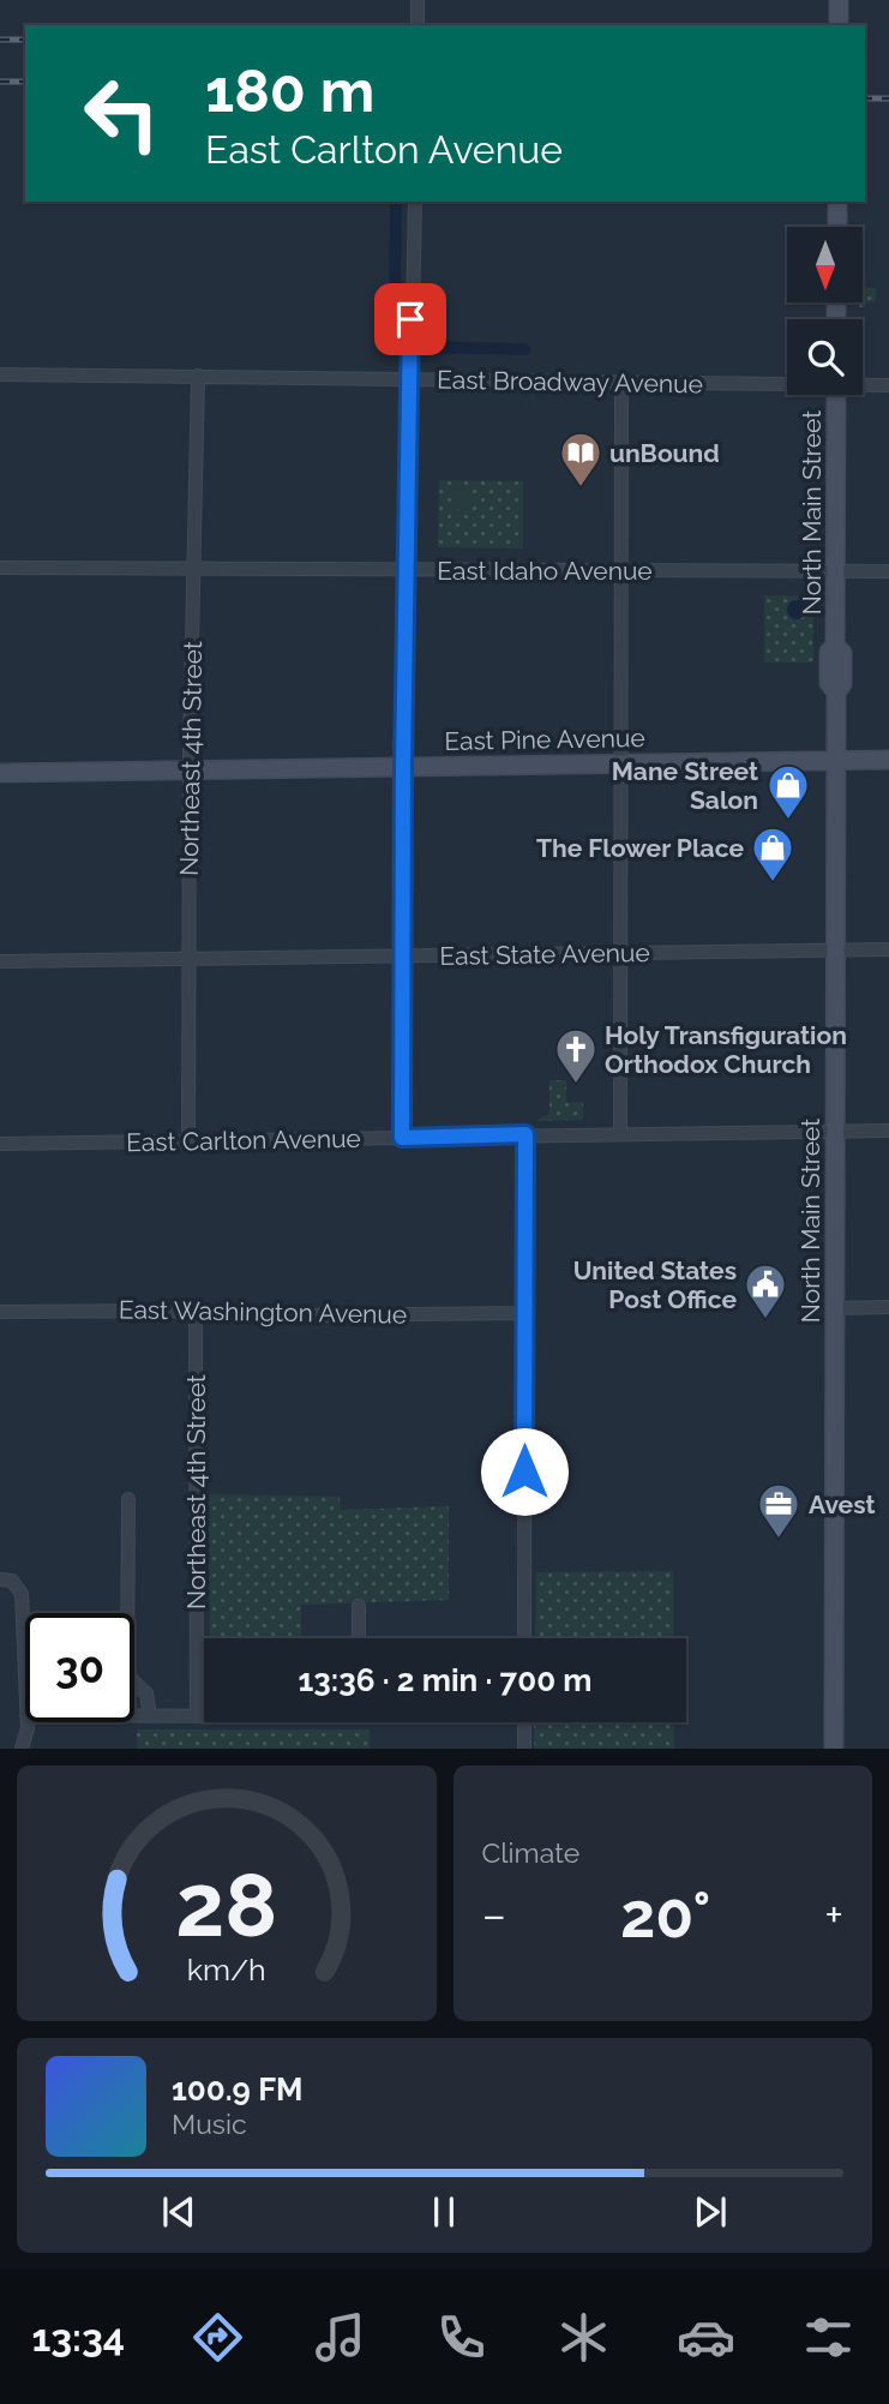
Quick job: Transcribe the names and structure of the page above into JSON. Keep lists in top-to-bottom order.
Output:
{
  "streets": {
    "street": [
      "East Broadway Avenue",
      "North Main Street",
      "East Idaho Avenue",
      "East Pine Avenue",
      "Northeast 4th Street",
      "East State Avenue",
      "East Carlton Avenue",
      "East Washington Avenue"
    ]
  },
  "crossings": [
    ["East Broadway Avenue", "Northeast 4th Street"],
    ["North Main Street", "East Idaho Avenue"],
    ["North Main Street", "East Pine Avenue"],
    ["North Main Street", "East State Avenue"],
    ["North Main Street", "East Carlton Avenue"],
    ["East Idaho Avenue", "Northeast 4th Street"],
    ["East Pine Avenue", "Northeast 4th Street"],
    ["Northeast 4th Street", "East State Avenue"],
    ["Northeast 4th Street", "East Carlton Avenue"],
    ["Northeast 4th Street", "East Washington Avenue"]
  ],
  "places": {
    "library": ["unBound"],
    "shop": ["Mane Street Salon", "The Flower Place"],
    "church": ["Holy Transfiguration Orthodox Church"],
    "public building": ["United States Post Office"],
    "office": ["Avest"]
  },
  "north": "bottom",
  "page": {
    "turn": ["180 m", "East Carlton Avenue"],
    "limit": "30",
    "trip": "13:36 · 2 min · 700 m",
    "tile": "Climate",
    "heat": ["−", "20°", "+"],
    "song": ["100.9 FM", "Music"],
    "tabs": "13:34",
    "gauge": ["28", "km/h"]
  }
}
